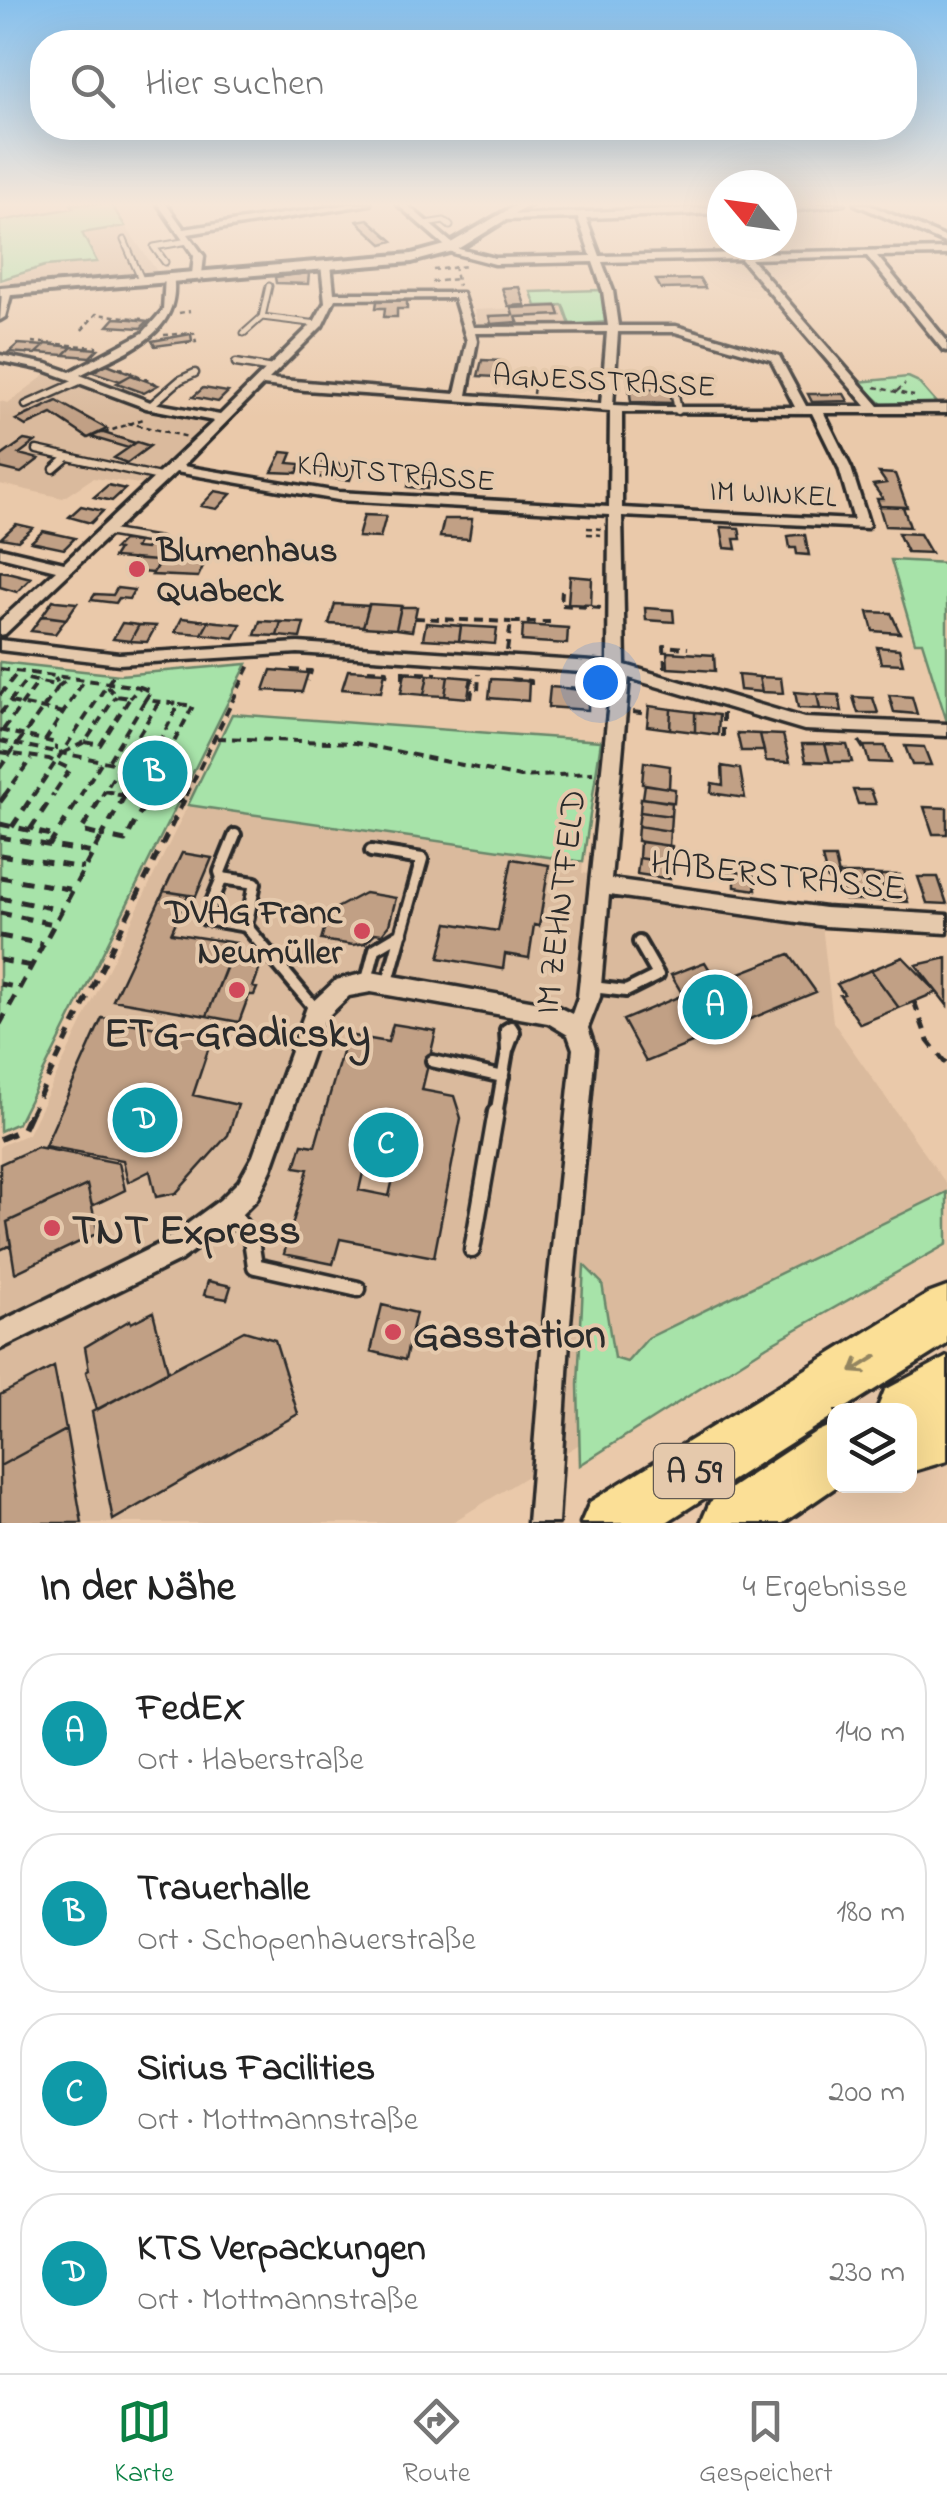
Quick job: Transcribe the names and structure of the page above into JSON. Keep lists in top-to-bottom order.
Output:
{
  "streets": {
    "highway": ["A 59"],
    "street": [
      "AGNESSTRASSE",
      "KANTSTRASSE",
      "IM WINKEL",
      "HABERSTRASSE",
      "IM ZEHNTFELD"
    ]
  },
  "crossings": [
    ["AGNESSTRASSE", "IM WINKEL"],
    ["AGNESSTRASSE", "IM ZEHNTFELD"],
    ["KANTSTRASSE", "IM WINKEL"],
    ["KANTSTRASSE", "IM ZEHNTFELD"],
    ["IM WINKEL", "IM ZEHNTFELD"],
    ["HABERSTRASSE", "IM ZEHNTFELD"]
  ],
  "places": [
    "Blumenhaus Quabeck",
    "DVAG Franc Neumüller",
    "ETG-Gradicsky",
    "TNT Express",
    "Gasstation"
  ],
  "north": "top left",
  "page": {
    "search": "Hier suchen",
    "pins": [
      "B",
      "A",
      "D",
      "C"
    ],
    "heading": ["In der Nähe", "4 Ergebnisse"],
    "list": [
      {
        "mark": "A",
        "name": "FedEX",
        "note": "Ort · Haberstraße",
        "value": "140 m"
      },
      {
        "mark": "B",
        "name": "Trauerhalle",
        "note": "Ort · Schopenhauerstraße",
        "value": "180 m"
      },
      {
        "mark": "C",
        "name": "Sirius Facilities",
        "note": "Ort · Mottmannstraße",
        "value": "200 m"
      },
      {
        "mark": "D",
        "name": "KTS Verpackungen",
        "note": "Ort · Mottmannstraße",
        "value": "230 m"
      }
    ],
    "nav": ["Karte", "Route", "Gespeichert"]
  }
}
